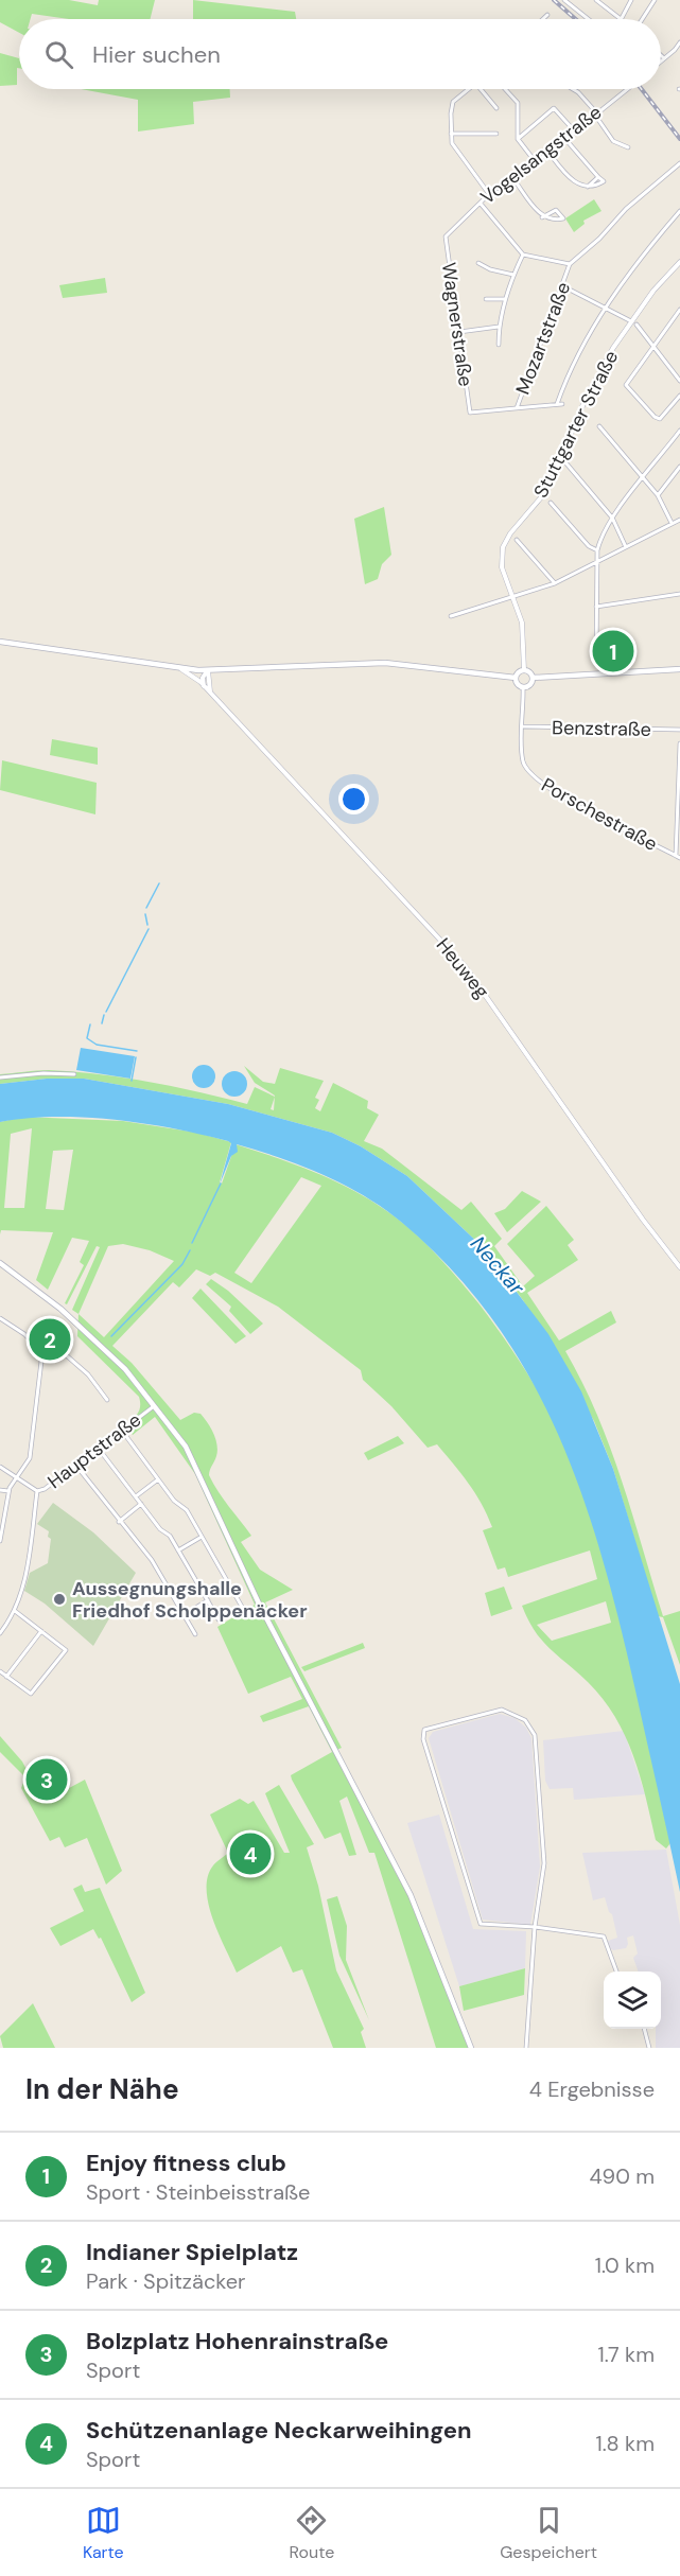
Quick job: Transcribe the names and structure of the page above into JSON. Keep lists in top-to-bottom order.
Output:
{
  "streets": {
    "street": [
      "Vogelsangstraße",
      "Wagnerstraße",
      "Mozartstraße",
      "Stuttgarter Straße",
      "Benzstraße",
      "Porschestraße",
      "Heuweg",
      "Hauptstraße"
    ]
  },
  "crossings": [
    ["Vogelsangstraße", "Wagnerstraße"],
    ["Wagnerstraße", "Mozartstraße"],
    ["Stuttgarter Straße", "Porschestraße"],
    ["Benzstraße", "Porschestraße"]
  ],
  "water": ["Neckar"],
  "places": ["Aussegnungshalle Friedhof Scholppenäcker"],
  "page": {
    "search": "Hier suchen",
    "pins": [
      "1",
      "2",
      "3",
      "4"
    ],
    "heading": ["In der Nähe", "4 Ergebnisse"],
    "list": [
      {
        "mark": "1",
        "name": "Enjoy fitness club",
        "note": "Sport · Steinbeisstraße",
        "value": "490 m"
      },
      {
        "mark": "2",
        "name": "Indianer Spielplatz",
        "note": "Park · Spitzäcker",
        "value": "1.0 km"
      },
      {
        "mark": "3",
        "name": "Bolzplatz Hohenrainstraße",
        "note": "Sport",
        "value": "1.7 km"
      },
      {
        "mark": "4",
        "name": "Schützenanlage Neckarweihingen",
        "note": "Sport",
        "value": "1.8 km"
      }
    ],
    "nav": ["Karte", "Route", "Gespeichert"]
  }
}
